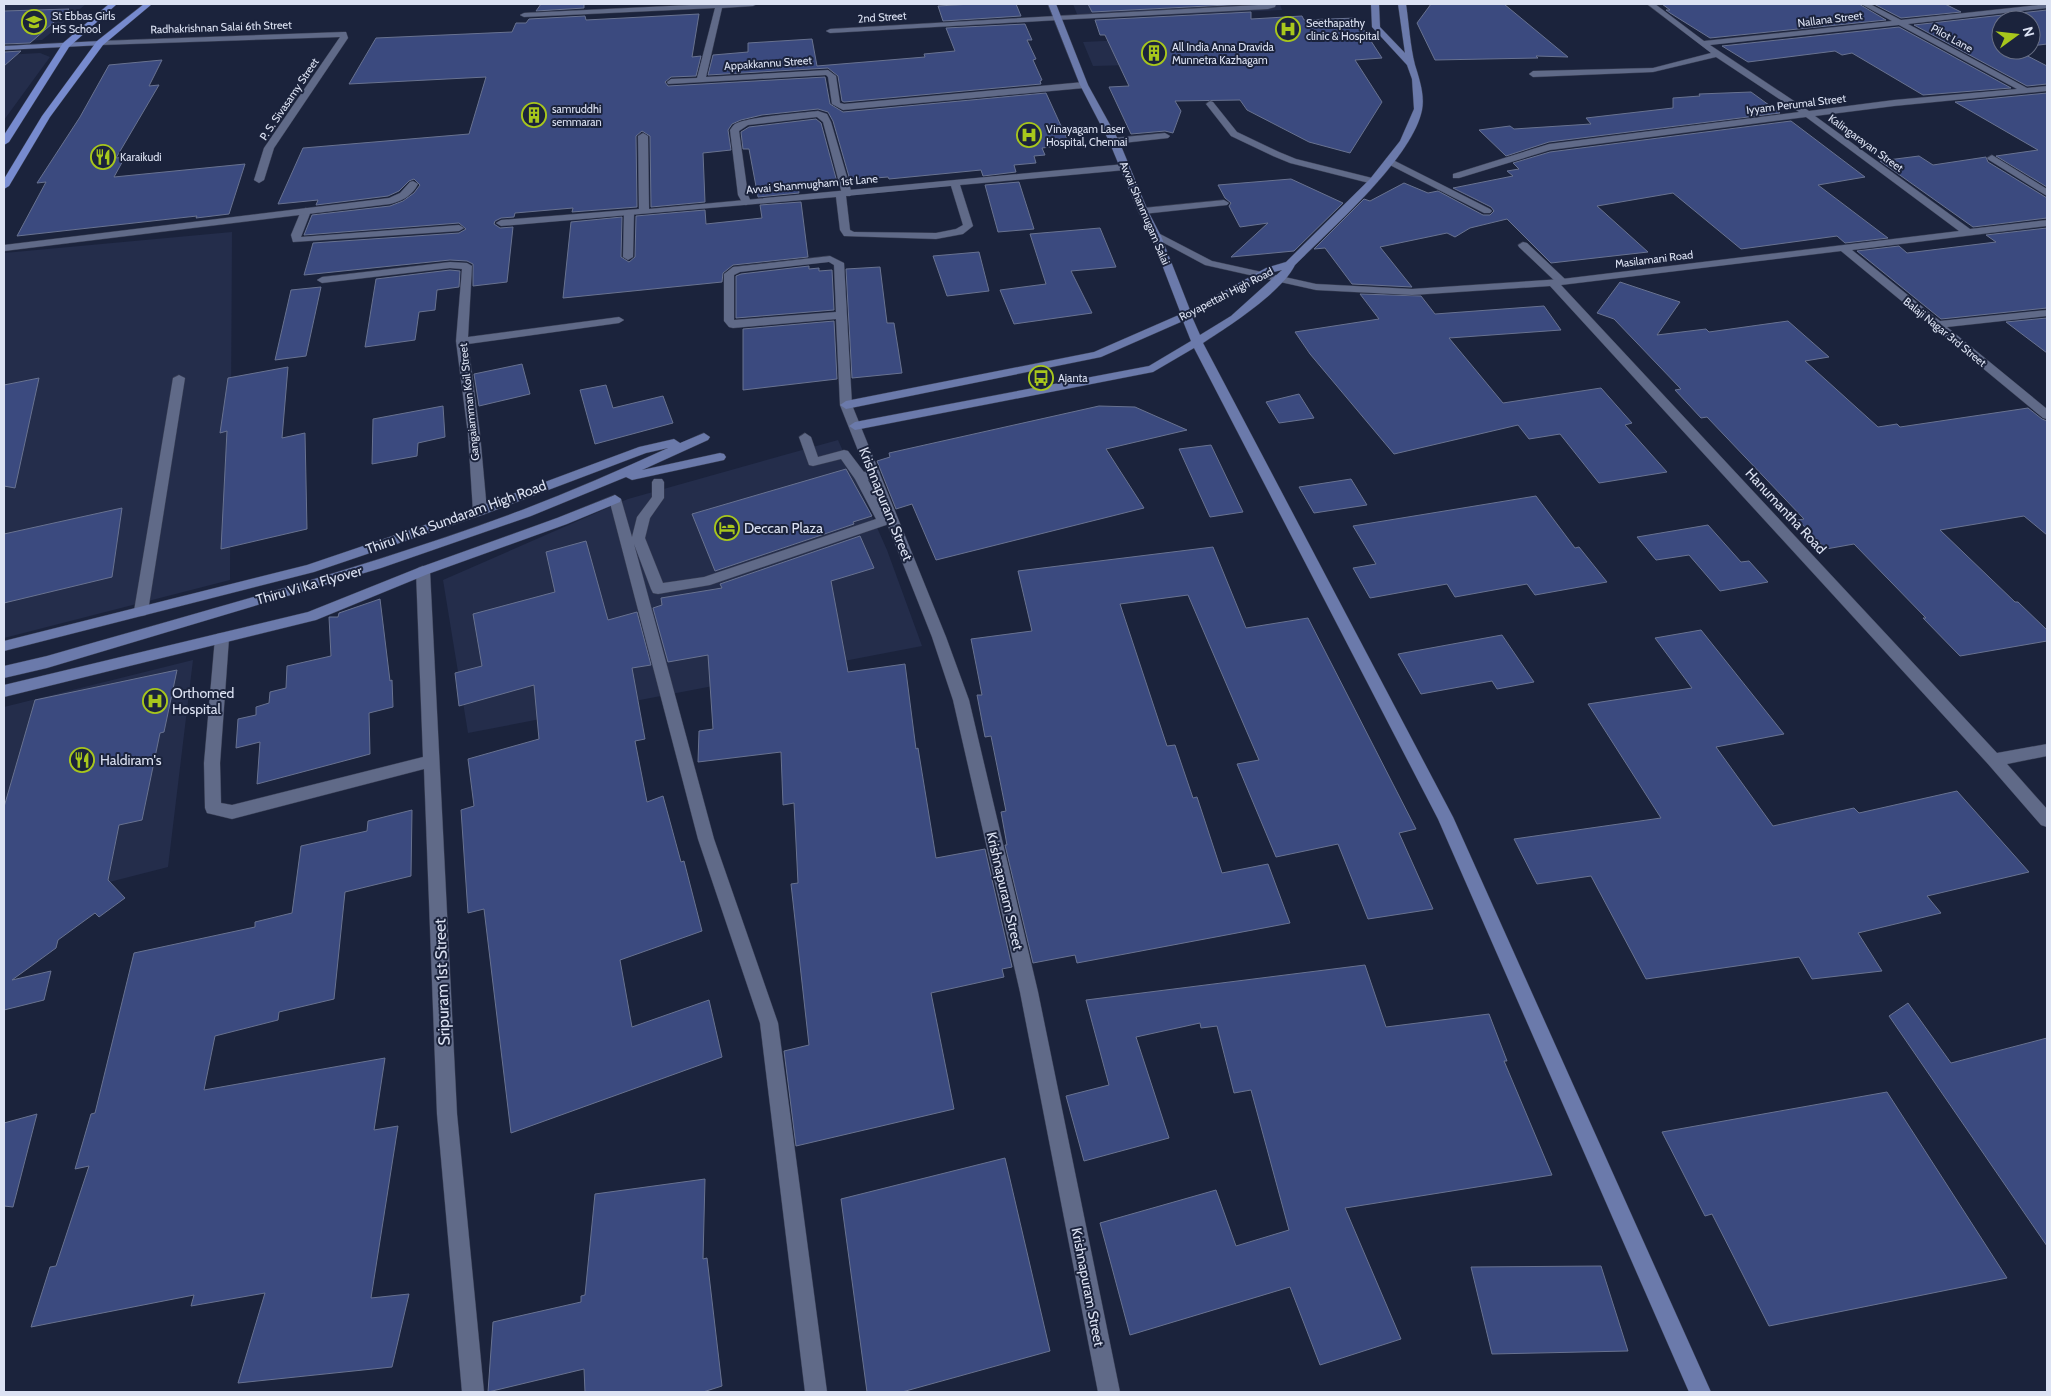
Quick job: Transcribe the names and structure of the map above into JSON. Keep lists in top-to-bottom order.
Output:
{
  "streets": {
    "main road": [
      "Avvai Shanmugam Salai",
      "Royapettah High Road",
      "Thiru Vi Ka Sundaram High Road",
      "Thiru Vi Ka Flyover"
    ],
    "street": [
      "2nd Street",
      "Nallana Street",
      "Radhakrishnan Salai 6th Street",
      "Pilot Lane",
      "Appakkannu Street",
      "P. S. Sivasamy Street",
      "Iyyam Perumal Street",
      "Kalingarayan Street",
      "Avvai Shanmugham 1st Lane",
      "Masilamani Road",
      "Balaji Nagar 3rd Street",
      "Gangaiamman Koil Street",
      "Krishnapuram Street",
      "Hanumantha Road",
      "Sripuram 1st Street"
    ]
  },
  "crossings": [
    ["2nd Street", "Avvai Shanmugam Salai"],
    ["Nallana Street", "Pilot Lane"],
    ["Nallana Street", "Kalingarayan Street"],
    ["Radhakrishnan Salai 6th Street", "P. S. Sivasamy Street"],
    ["Pilot Lane", "Iyyam Perumal Street"],
    ["Appakkannu Street", "Avvai Shanmugam Salai"],
    ["Iyyam Perumal Street", "Kalingarayan Street"],
    ["Kalingarayan Street", "Masilamani Road"],
    ["Avvai Shanmugham 1st Lane", "Avvai Shanmugam Salai"],
    ["Avvai Shanmugam Salai", "Masilamani Road"],
    ["Avvai Shanmugam Salai", "Royapettah High Road"],
    ["Masilamani Road", "Royapettah High Road"],
    ["Masilamani Road", "Balaji Nagar 3rd Street"],
    ["Masilamani Road", "Hanumantha Road"],
    ["Royapettah High Road", "Krishnapuram Street"],
    ["Gangaiamman Koil Street", "Thiru Vi Ka Sundaram High Road"],
    ["Thiru Vi Ka Sundaram High Road", "Thiru Vi Ka Flyover"]
  ],
  "places": {
    "school or university": ["St Ebbas Girls HS School"],
    "hospital": ["Seethapathy clinic & Hospital", "Vinayagam Laser Hospital, Chennai", "Orthomed Hospital"],
    "building": ["All India Anna Dravida Munnetra Kazhagam", "samruddhi semmaran"],
    "restaurant": ["Karaikudi", "Haldiram's"],
    "bus stop": ["Ajanta"],
    "hotel": ["Deccan Plaza"]
  },
  "north": "right"
}
